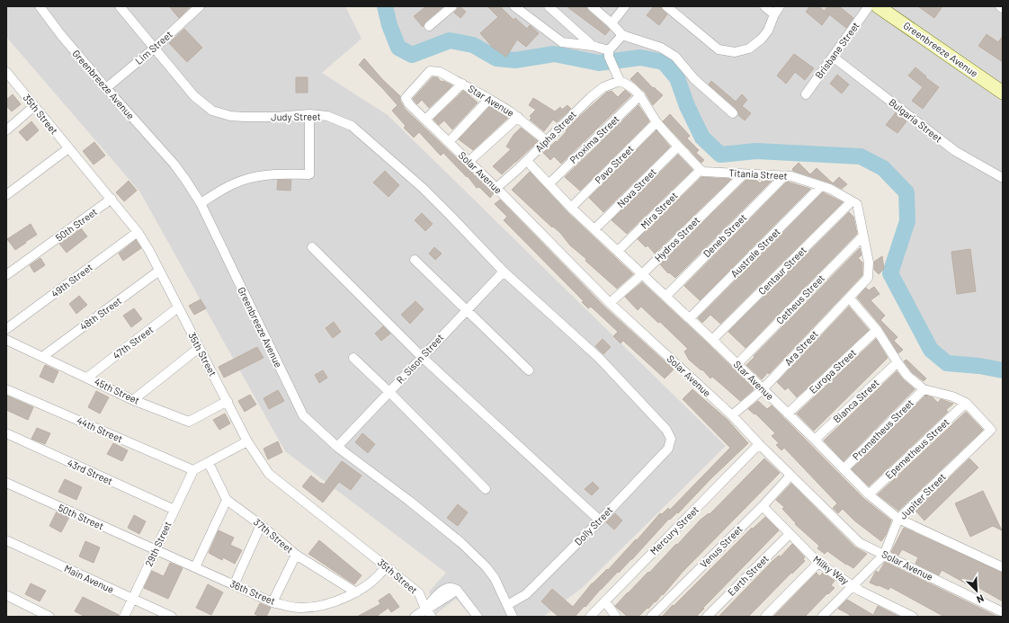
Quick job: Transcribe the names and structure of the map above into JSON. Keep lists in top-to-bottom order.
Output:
{
  "streets": {
    "street": [
      "Lim Street",
      "Greenbreeze Avenue",
      "Brisbane Street",
      "Star Avenue",
      "35th Street",
      "Judy Street",
      "Bulgaria Street",
      "Alpha Street",
      "Proxima Street",
      "Pavo Street",
      "Solar Avenue",
      "Titania Street",
      "Nova Street",
      "Mira Street",
      "50th Street",
      "Deneb Street",
      "Hydros Street",
      "Australe Street",
      "Centaur Street",
      "49th Street",
      "Cetheus Street",
      "48th Street",
      "47th Street",
      "Ara Street",
      "R. Sison Street",
      "Europa Street",
      "45th Street",
      "Bianca Street",
      "44th Street",
      "Prometheus Street",
      "Epemetheus Street",
      "43rd Street",
      "Jupiter Street",
      "Dolly Street",
      "Mercury Street",
      "37th Street",
      "29th Street",
      "Venus Street",
      "Milky Way",
      "Earth Street",
      "Main Avenue",
      "36th Street"
    ]
  },
  "crossings": [
    ["Lim Street", "Greenbreeze Avenue"],
    ["Lim Street", "Judy Street"],
    ["Greenbreeze Avenue", "R. Sison Street"],
    ["Greenbreeze Avenue", "Dolly Street"],
    ["Brisbane Street", "Bulgaria Street"],
    ["Star Avenue", "Alpha Street"],
    ["Star Avenue", "Proxima Street"],
    ["Star Avenue", "Pavo Street"],
    ["Star Avenue", "Solar Avenue"],
    ["Star Avenue", "Nova Street"],
    ["Star Avenue", "Mira Street"],
    ["Star Avenue", "Deneb Street"],
    ["Star Avenue", "Hydros Street"],
    ["Star Avenue", "Australe Street"],
    ["Star Avenue", "Centaur Street"],
    ["Star Avenue", "Cetheus Street"],
    ["Star Avenue", "Ara Street"],
    ["Star Avenue", "Europa Street"],
    ["Star Avenue", "Bianca Street"],
    ["Star Avenue", "Prometheus Street"],
    ["Star Avenue", "Epemetheus Street"],
    ["Star Avenue", "Jupiter Street"],
    ["35th Street", "50th Street"],
    ["35th Street", "49th Street"],
    ["35th Street", "48th Street"],
    ["35th Street", "47th Street"],
    ["35th Street", "45th Street"],
    ["35th Street", "36th Street"],
    ["Judy Street", "R. Sison Street"],
    ["Judy Street", "Dolly Street"],
    ["Alpha Street", "Solar Avenue"],
    ["Solar Avenue", "Hydros Street"],
    ["Solar Avenue", "Ara Street"],
    ["Solar Avenue", "Jupiter Street"],
    ["Solar Avenue", "Mercury Street"],
    ["Solar Avenue", "Venus Street"],
    ["Titania Street", "Mira Street"],
    ["Titania Street", "Deneb Street"],
    ["Titania Street", "Hydros Street"],
    ["Titania Street", "Australe Street"],
    ["Titania Street", "Centaur Street"],
    ["50th Street", "29th Street"],
    ["50th Street", "36th Street"],
    ["Cetheus Street", "Ara Street"],
    ["48th Street", "45th Street"],
    ["47th Street", "45th Street"],
    ["44th Street", "29th Street"],
    ["Epemetheus Street", "Jupiter Street"],
    ["43rd Street", "29th Street"],
    ["Jupiter Street", "Milky Way"],
    ["37th Street", "36th Street"],
    ["29th Street", "Main Avenue"],
    ["29th Street", "36th Street"],
    ["Venus Street", "Milky Way"],
    ["Milky Way", "Earth Street"]
  ],
  "north": "bottom right"
}
